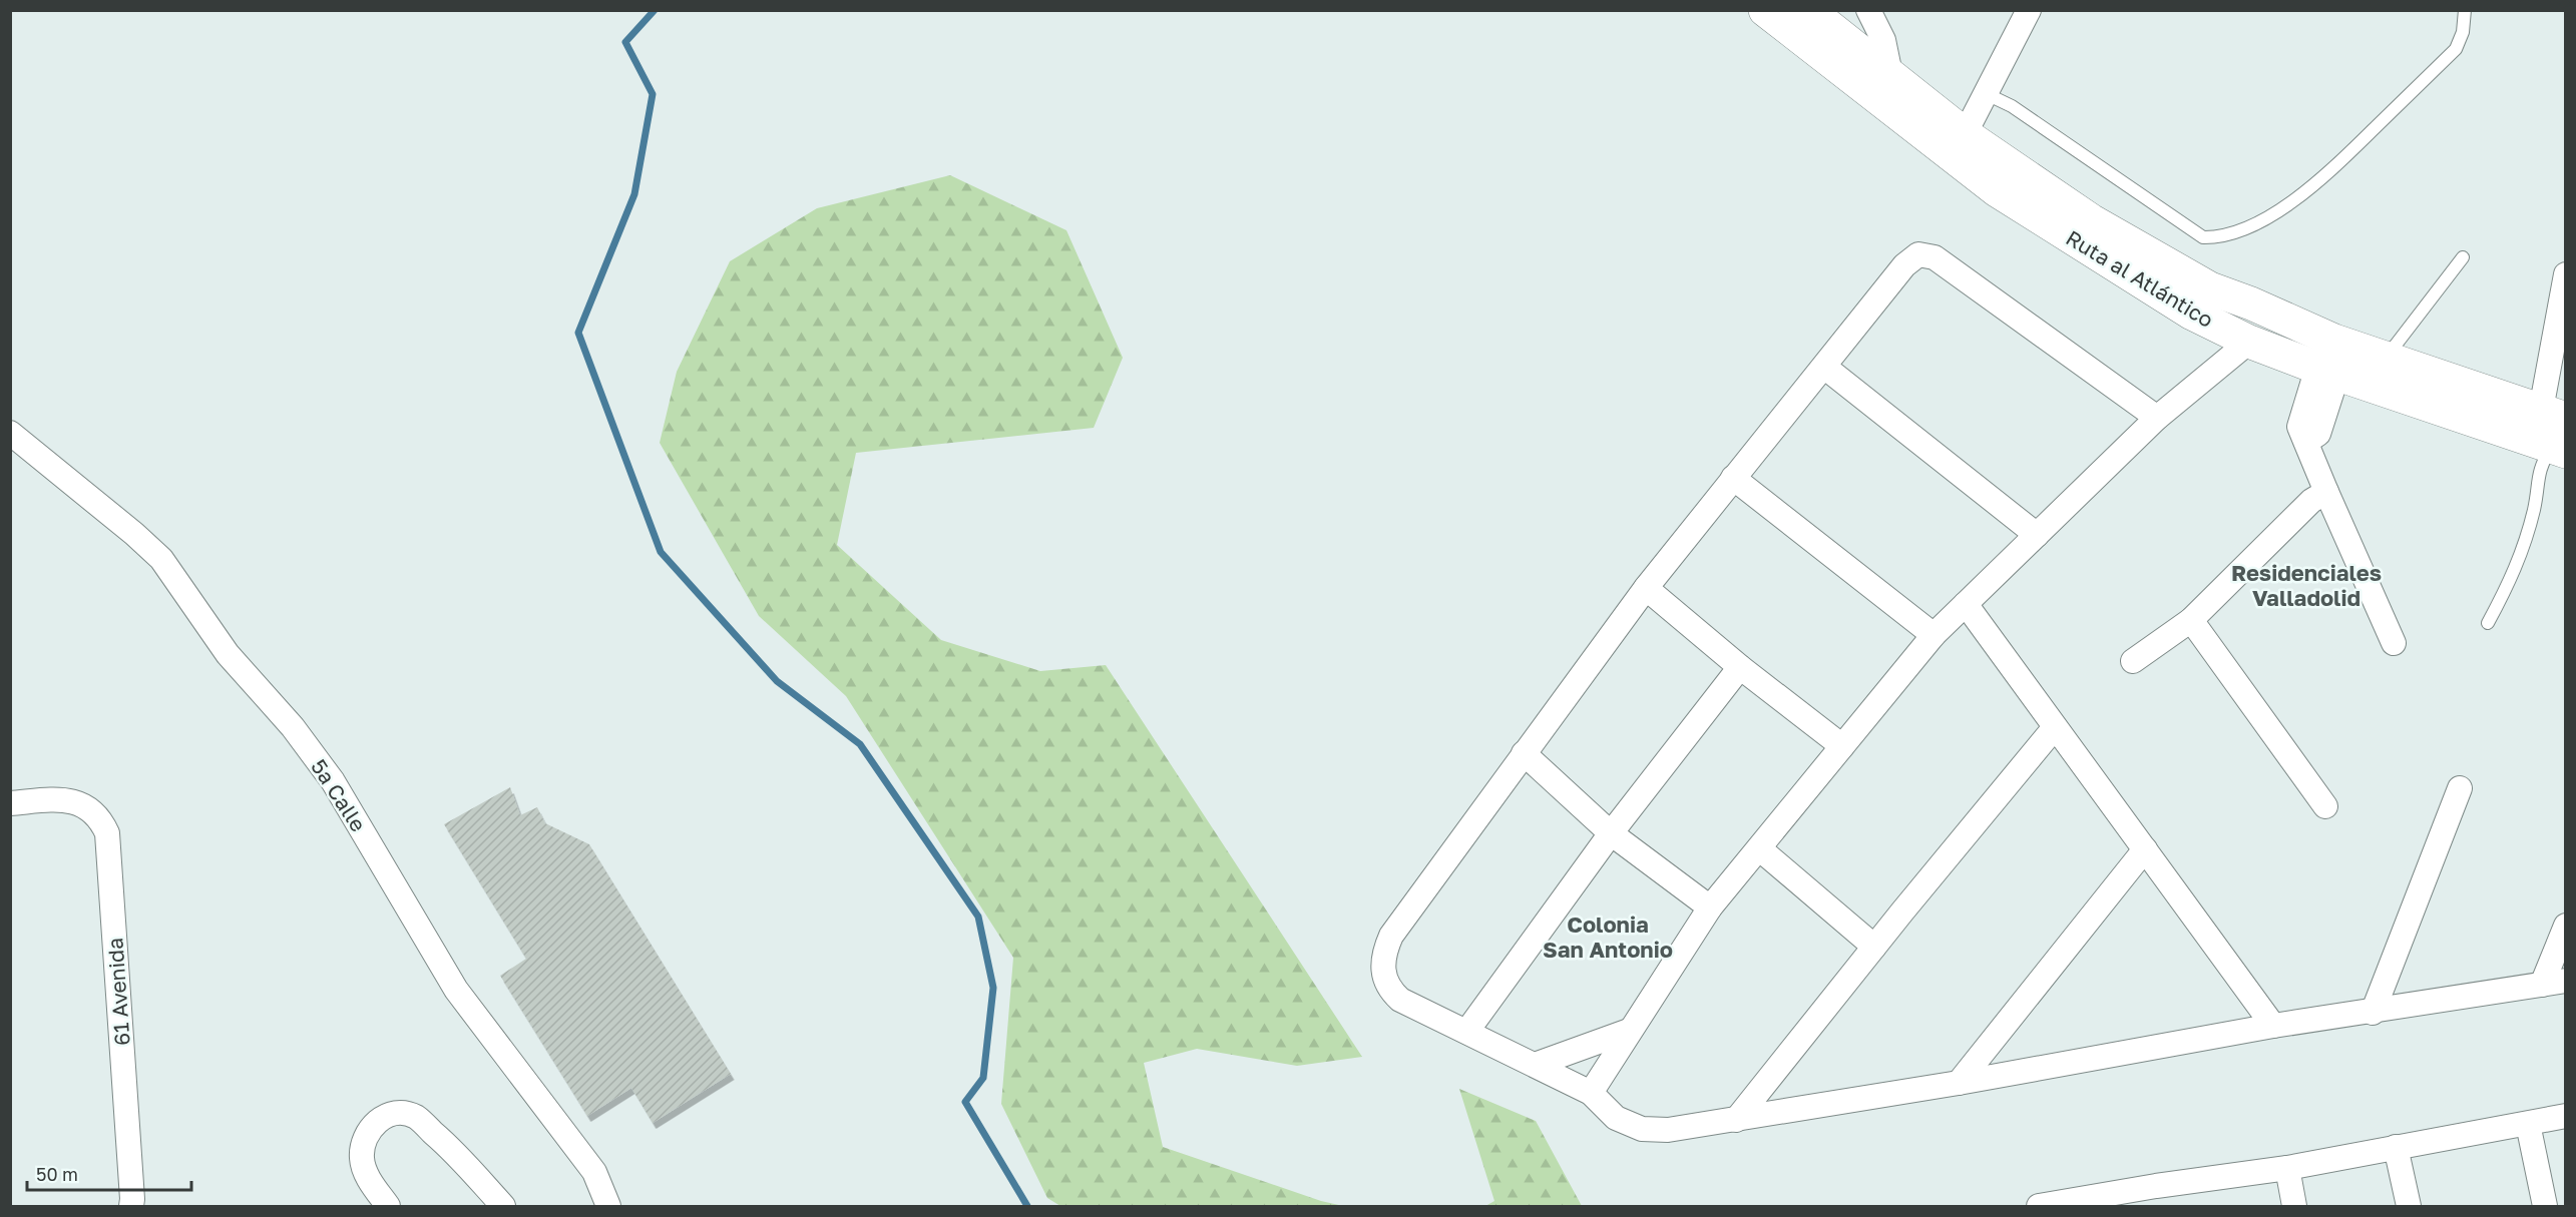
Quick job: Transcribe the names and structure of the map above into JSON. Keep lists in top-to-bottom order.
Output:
{
  "streets": {
    "highway": ["Ruta al Atlántico"],
    "street": ["5a Calle", "61 Avenida"]
  },
  "districts": ["Residenciales Valladolid", "Colonia San Antonio"],
  "scale_bar": "50 m"
}
